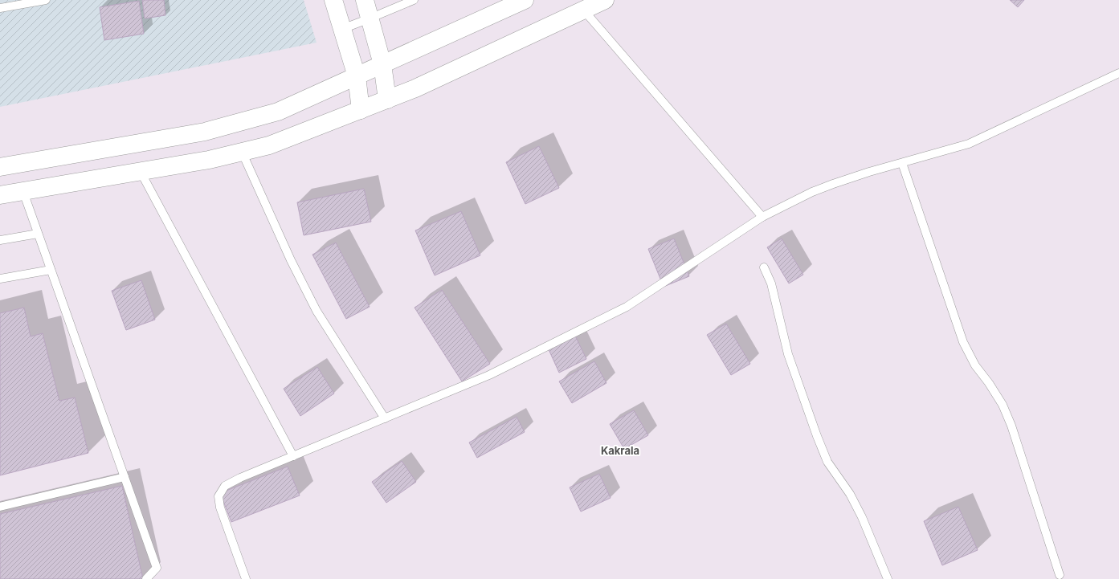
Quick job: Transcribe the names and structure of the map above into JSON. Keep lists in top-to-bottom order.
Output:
{
  "districts": ["Kakrala"]
}
